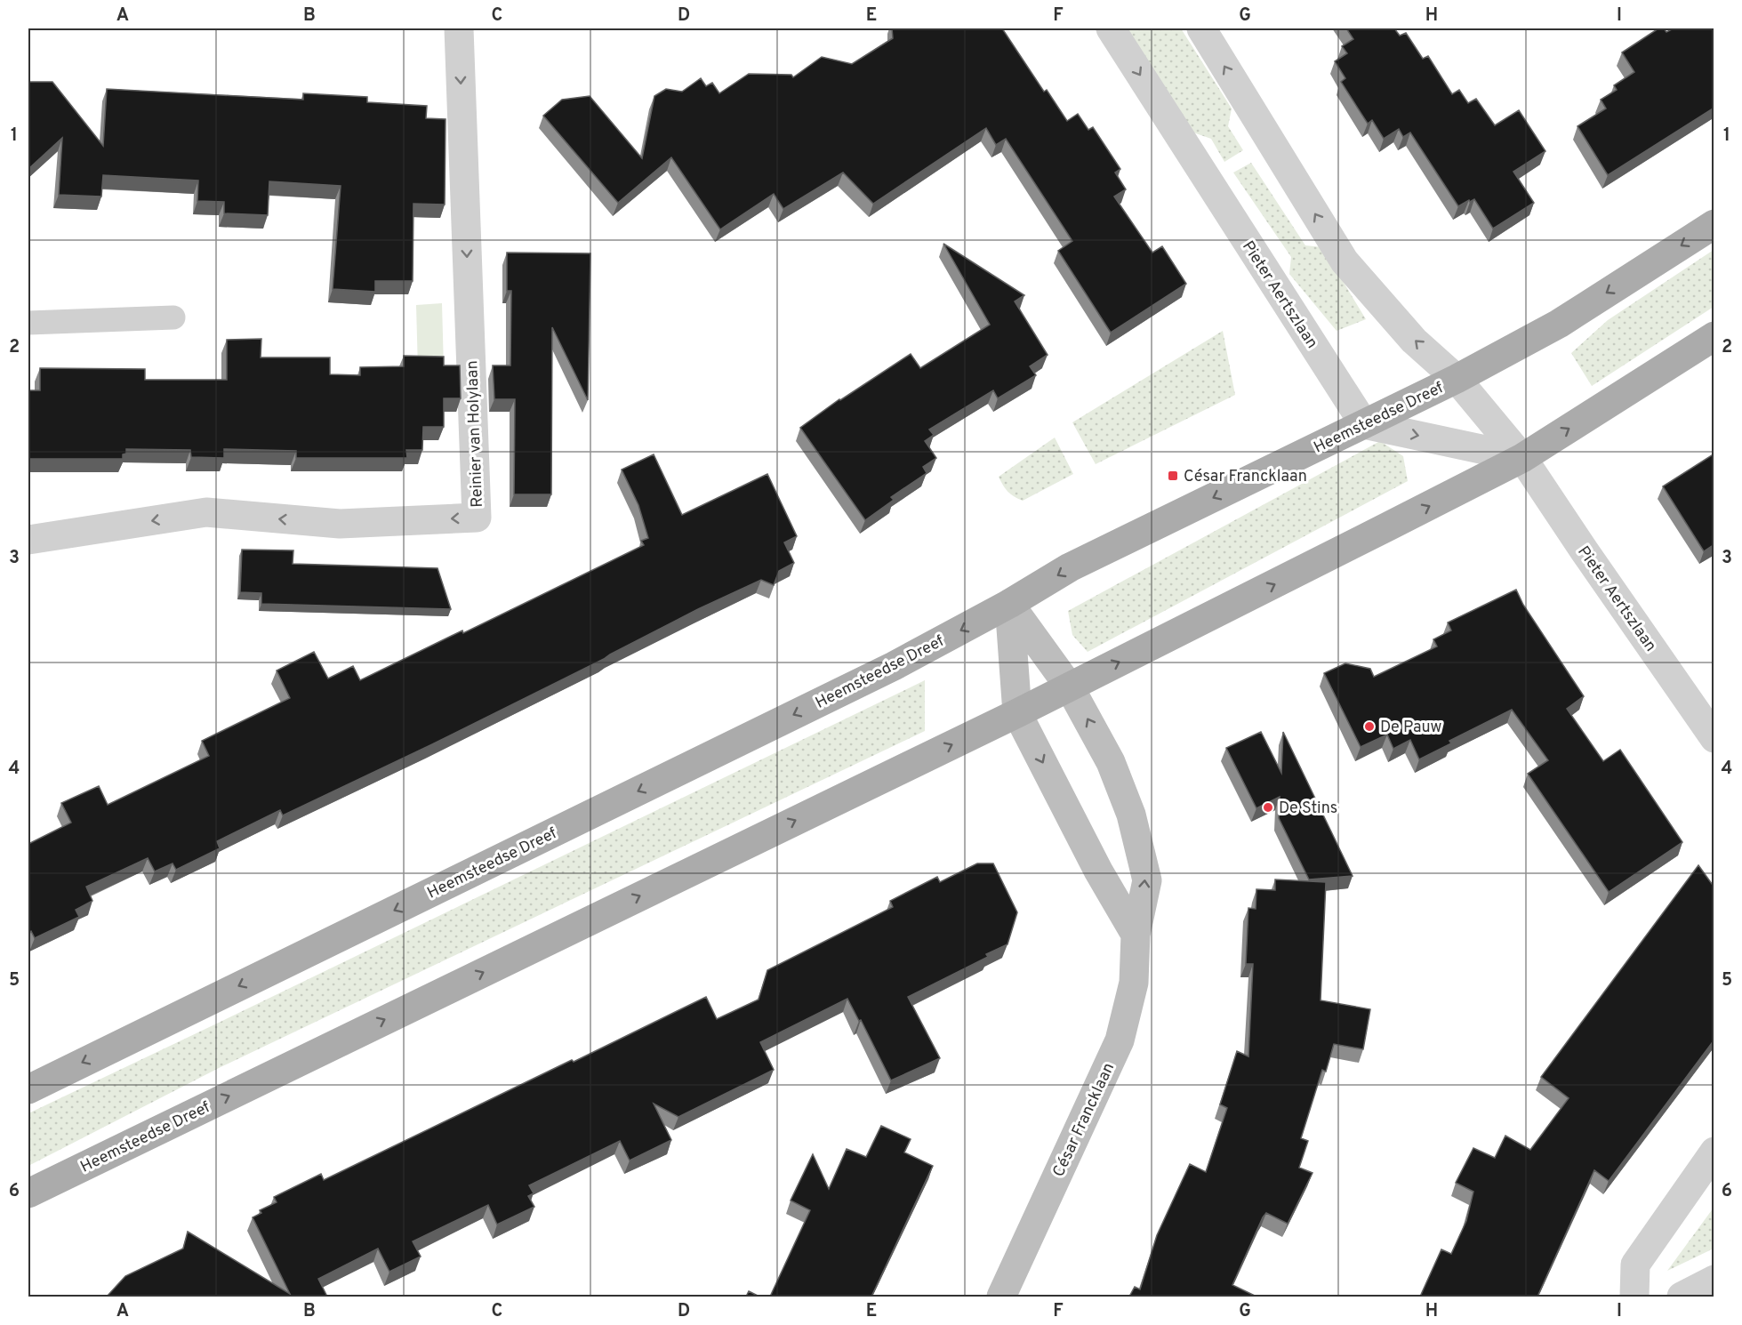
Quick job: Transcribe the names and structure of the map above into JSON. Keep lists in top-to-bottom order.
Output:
{
  "streets": {
    "main road": ["Heemsteedse Dreef", "César Francklaan"],
    "street": ["Pieter Aertszlaan", "Reinier van Holylaan"]
  },
  "crossings": [
    ["Pieter Aertszlaan", "Heemsteedse Dreef"],
    ["Heemsteedse Dreef", "César Francklaan"]
  ],
  "places": {
    "transit": ["César Francklaan"],
    "other": ["De Pauw", "De Stins"]
  },
  "grid": {
    "columns": [
      "A",
      "B",
      "C",
      "D",
      "E",
      "F",
      "G",
      "H",
      "I"
    ],
    "rows": [
      "1",
      "2",
      "3",
      "4",
      "5",
      "6"
    ]
  }
}
